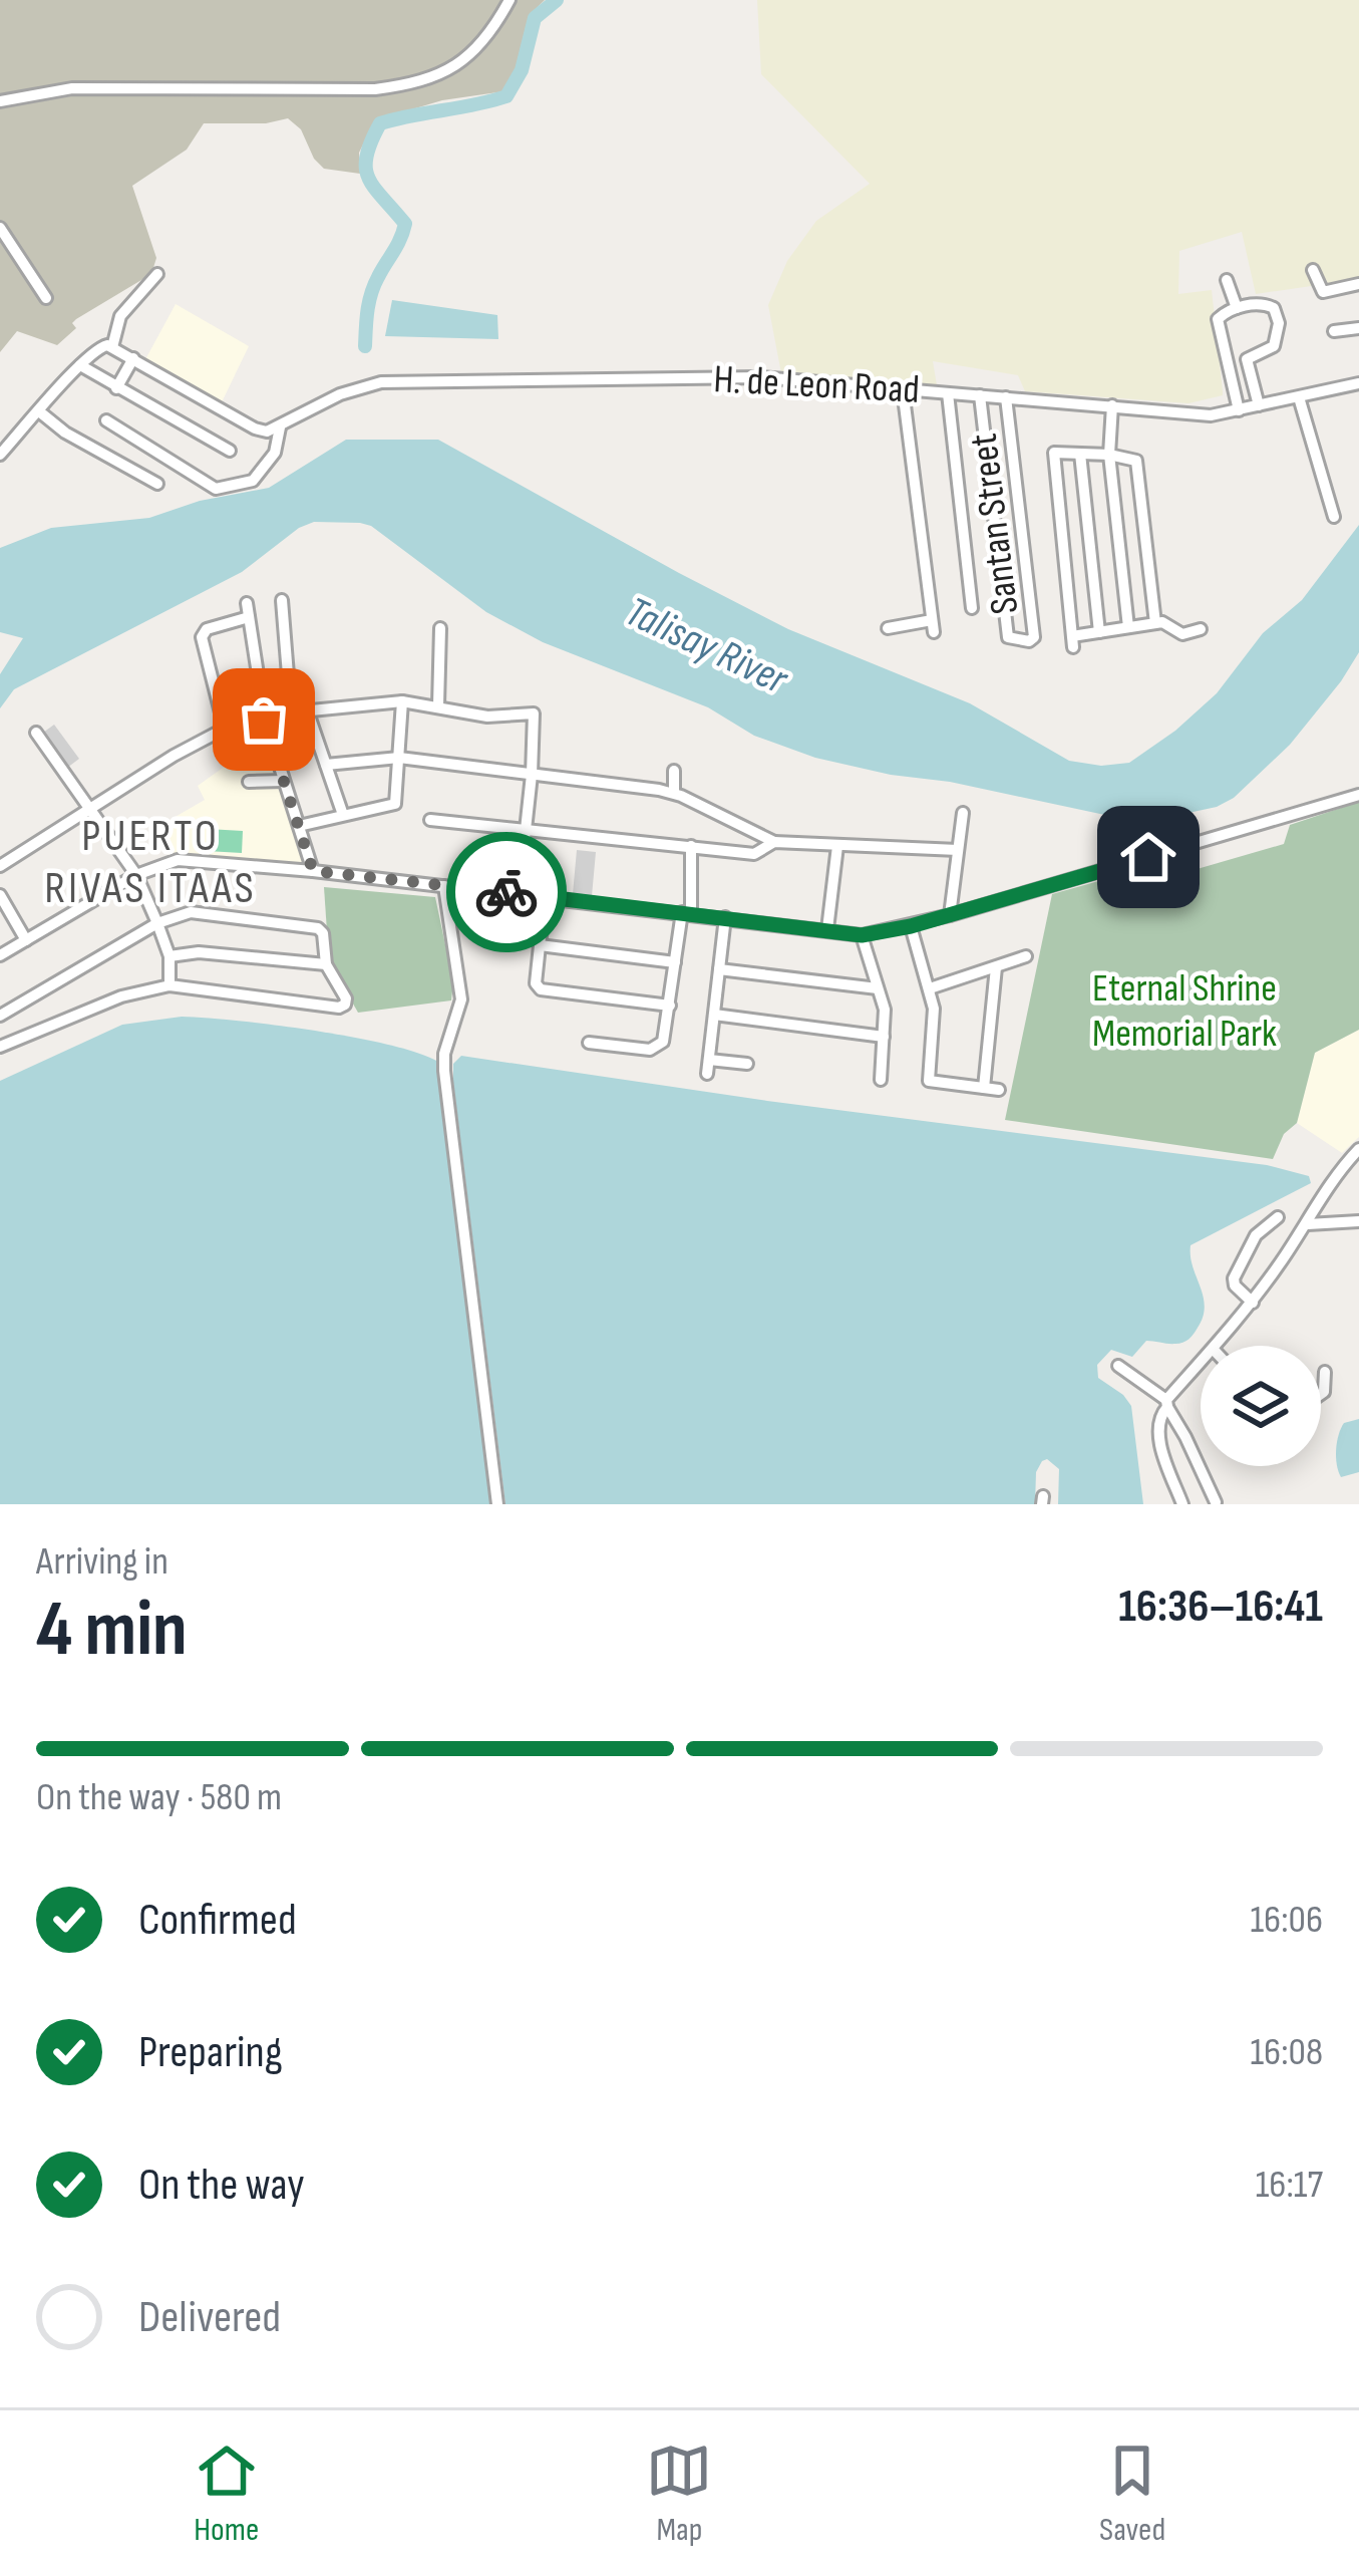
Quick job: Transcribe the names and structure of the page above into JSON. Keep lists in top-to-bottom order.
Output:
{
  "streets": {
    "street": ["H. de Leon Road", "Santan Street"]
  },
  "crossings": [
    ["H. de Leon Road", "Santan Street"]
  ],
  "districts": ["PUERTO RIVAS ITAAS"],
  "water": ["Talisay River"],
  "parks": ["Eternal Shrine Memorial Park"],
  "page": {
    "heading": ["4 min", "Arriving in", "16:36–16:41"],
    "bar": "On the way · 580 m",
    "list": [
      ["Confirmed", "16:06"],
      ["Preparing", "16:08"],
      ["On the way", "16:17"],
      "Delivered"
    ],
    "tabs": ["Home", "Map", "Saved"]
  }
}
